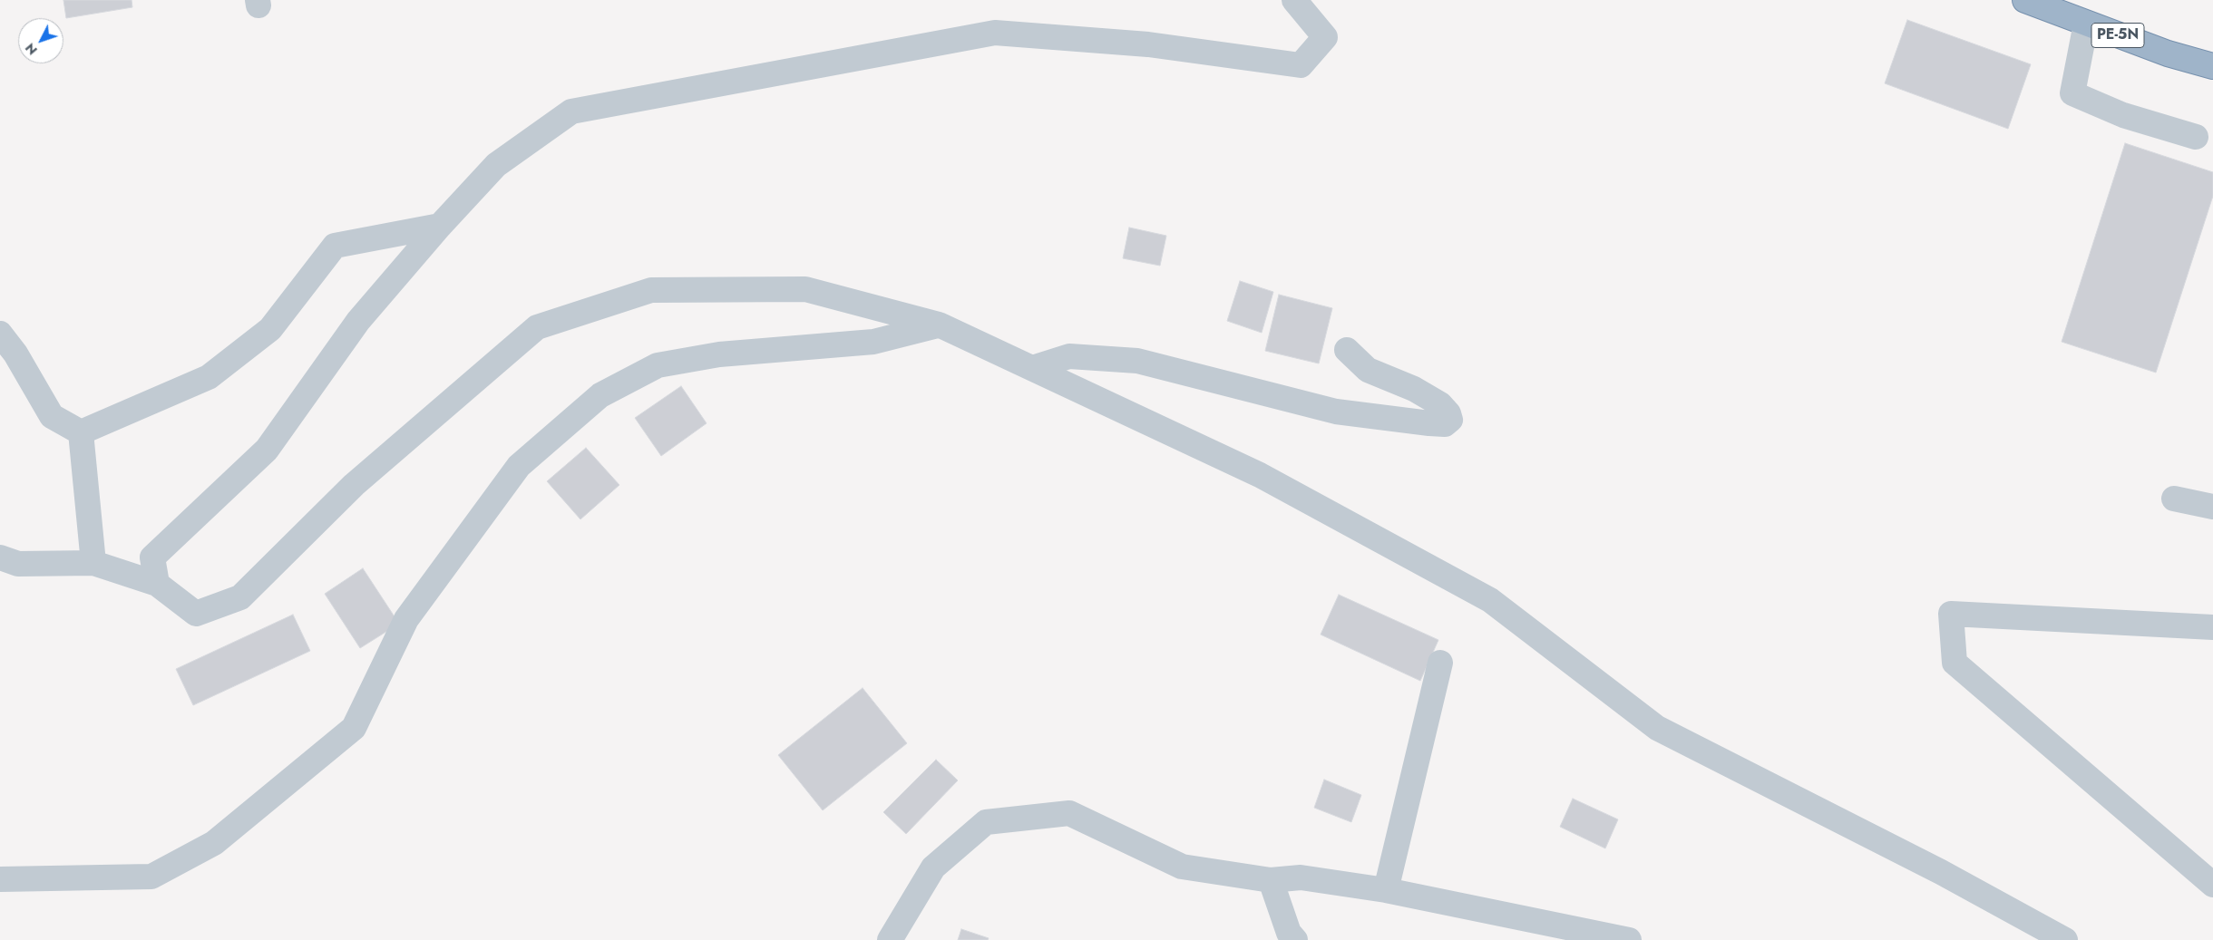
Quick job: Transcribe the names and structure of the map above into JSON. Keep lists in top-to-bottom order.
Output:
{
  "streets": {
    "highway": ["PE-5N"]
  },
  "north": "bottom left"
}
